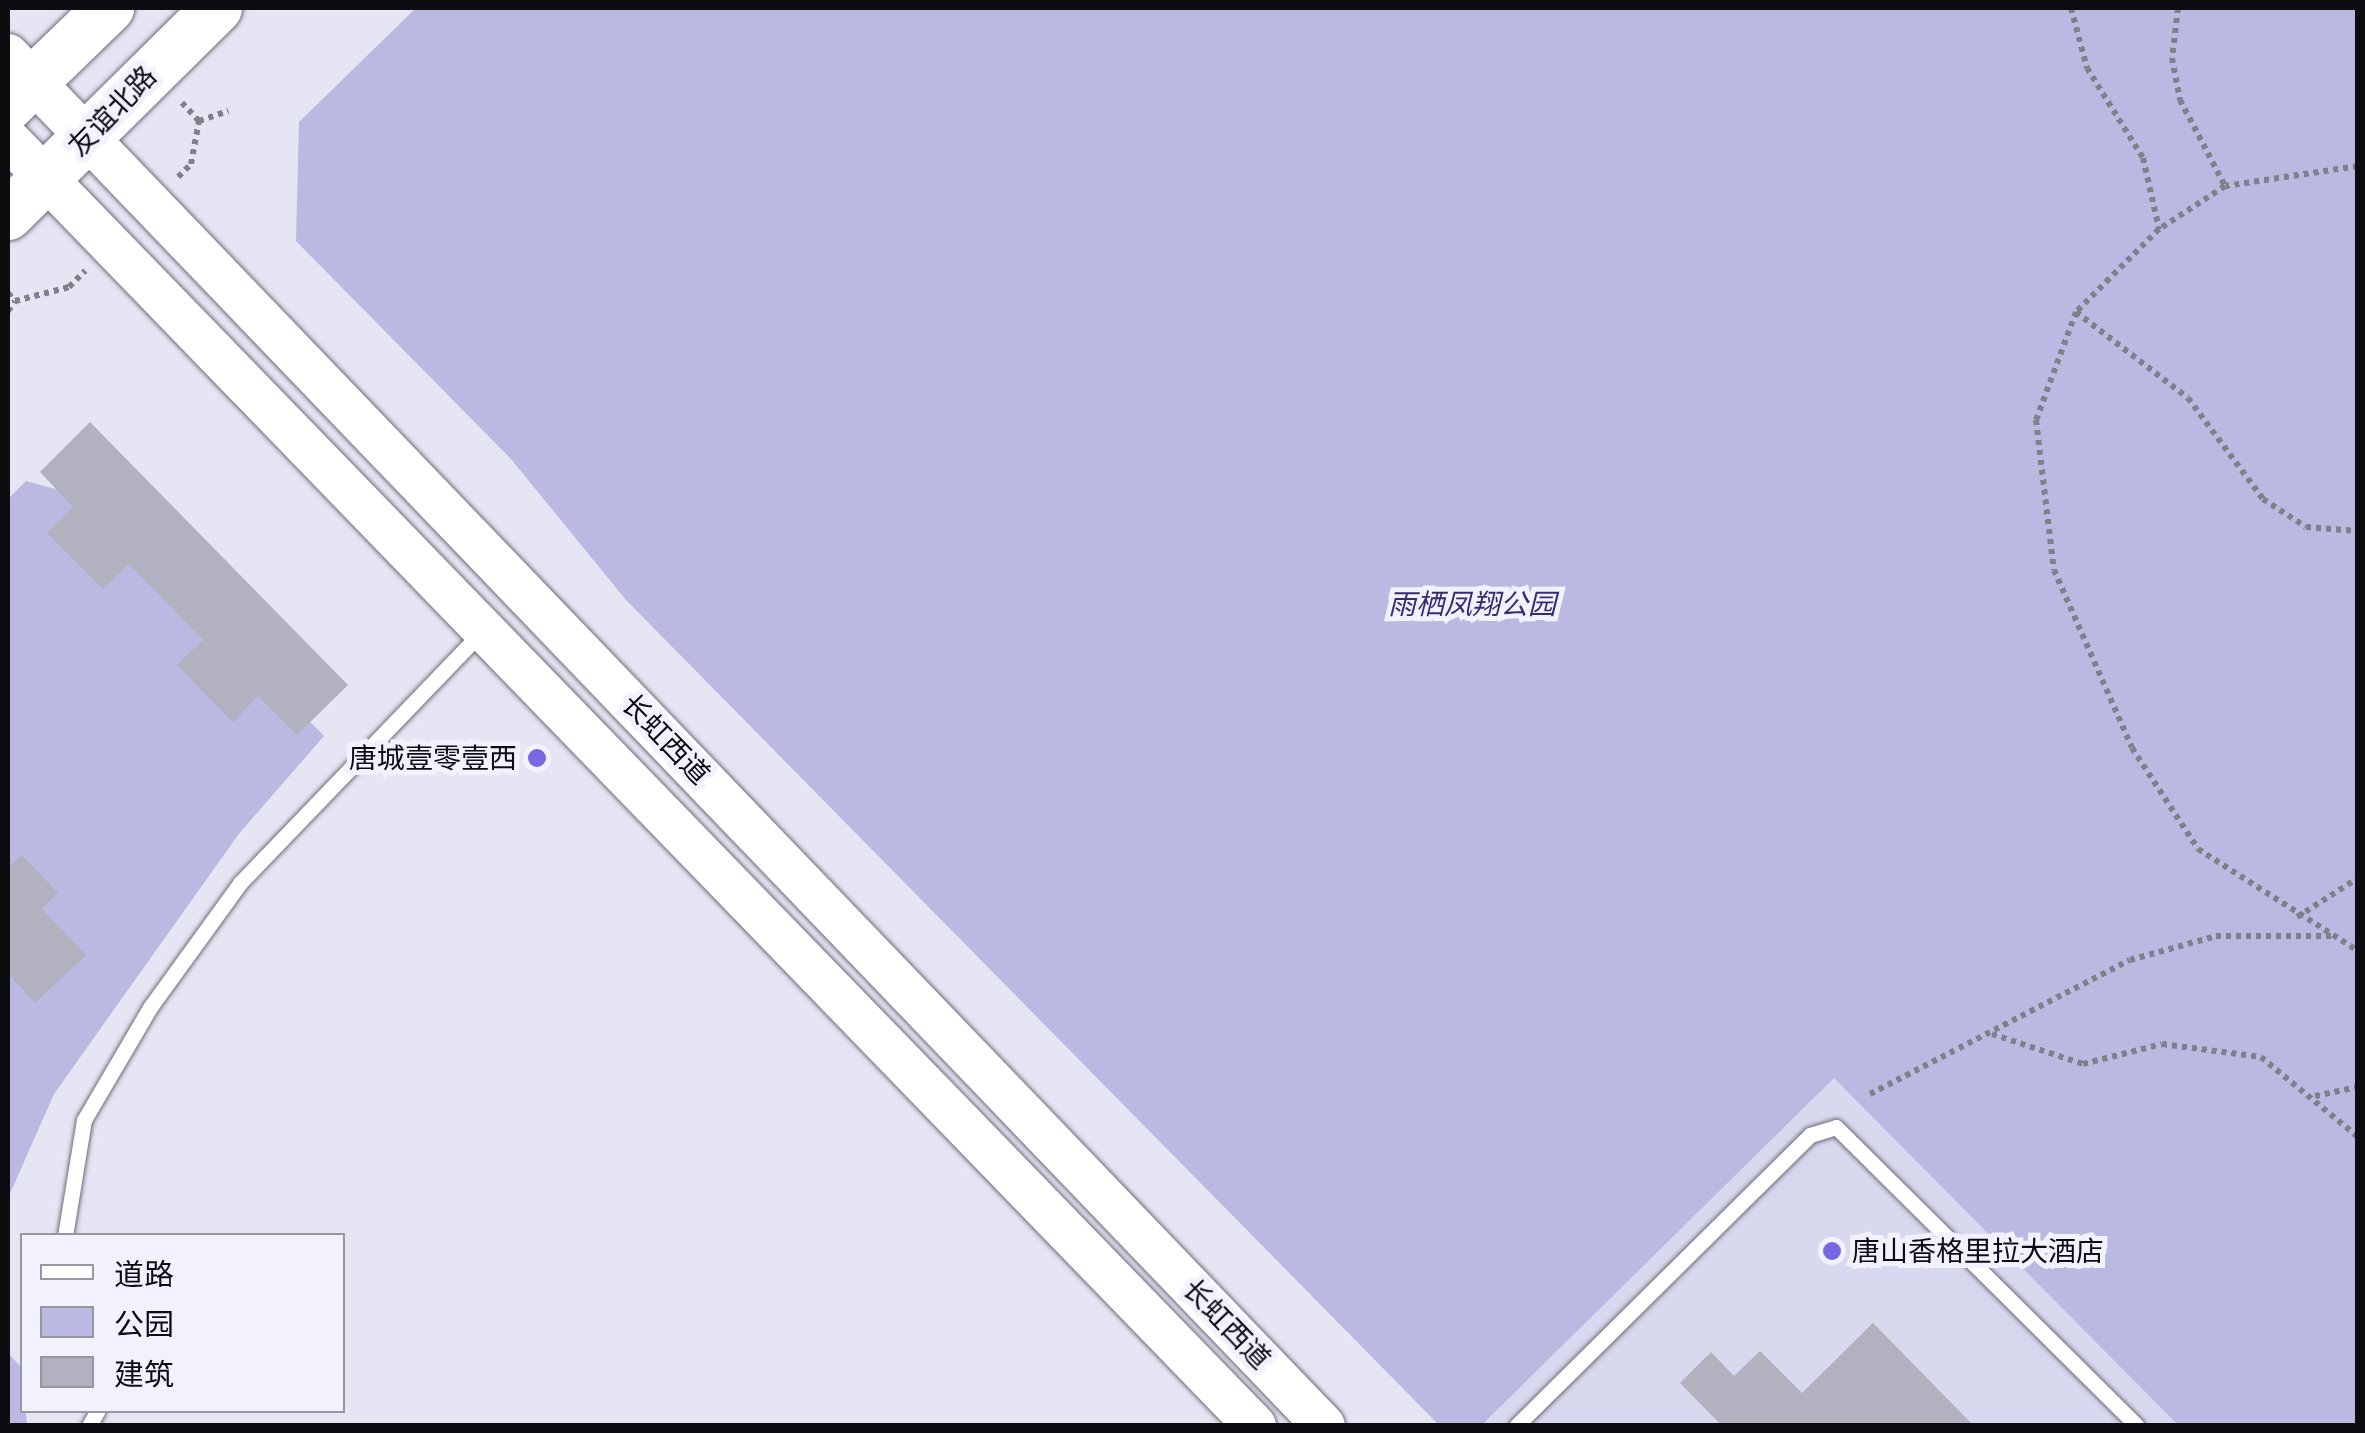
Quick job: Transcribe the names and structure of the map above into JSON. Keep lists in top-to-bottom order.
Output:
{
  "streets": {
    "main road": ["友谊北路", "长虹西道"]
  },
  "crossings": [
    ["友谊北路", "长虹西道"]
  ],
  "parks": ["雨栖凤翔公园"],
  "places": ["唐城壹零壹西", "唐山香格里拉大酒店"],
  "legend": ["道路", "公园", "建筑"]
}
